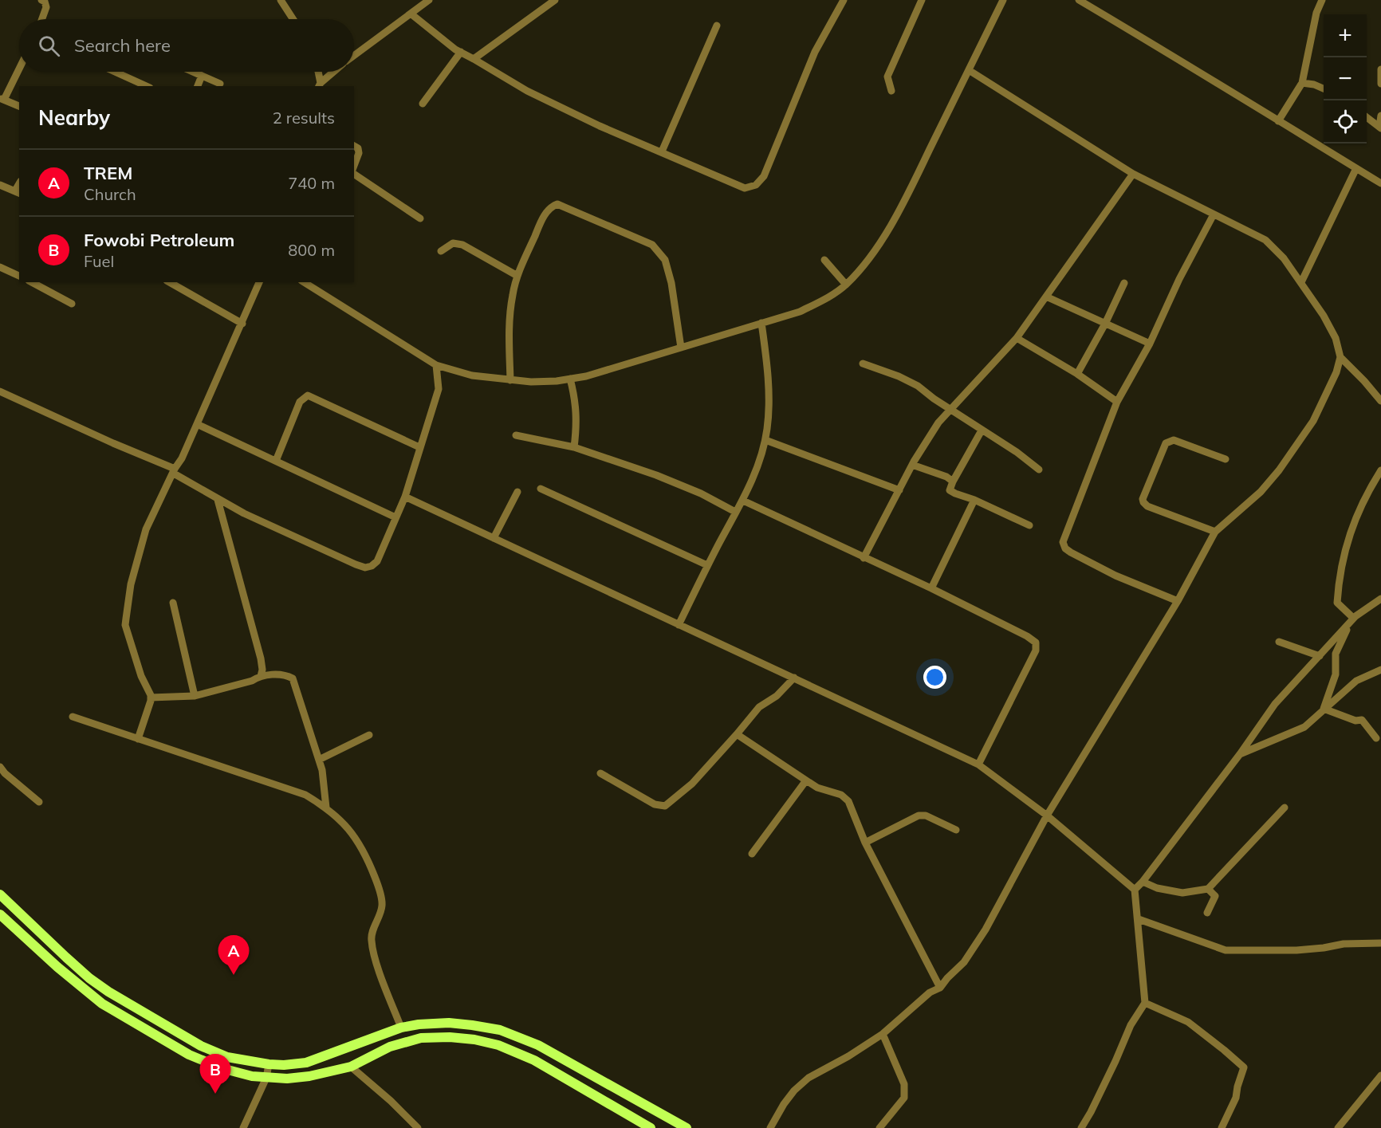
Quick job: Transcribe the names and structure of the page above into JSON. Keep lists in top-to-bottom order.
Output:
{
  "page": {
    "map_buttons": ["+", "−"],
    "search": "Search here",
    "heading": ["Nearby", "2 results"],
    "list": [
      {
        "mark": "A",
        "name": "TREM",
        "note": "Church",
        "value": "740 m"
      },
      {
        "mark": "B",
        "name": "Fowobi Petroleum",
        "note": "Fuel",
        "value": "800 m"
      }
    ],
    "pins": ["A", "B"]
  }
}
